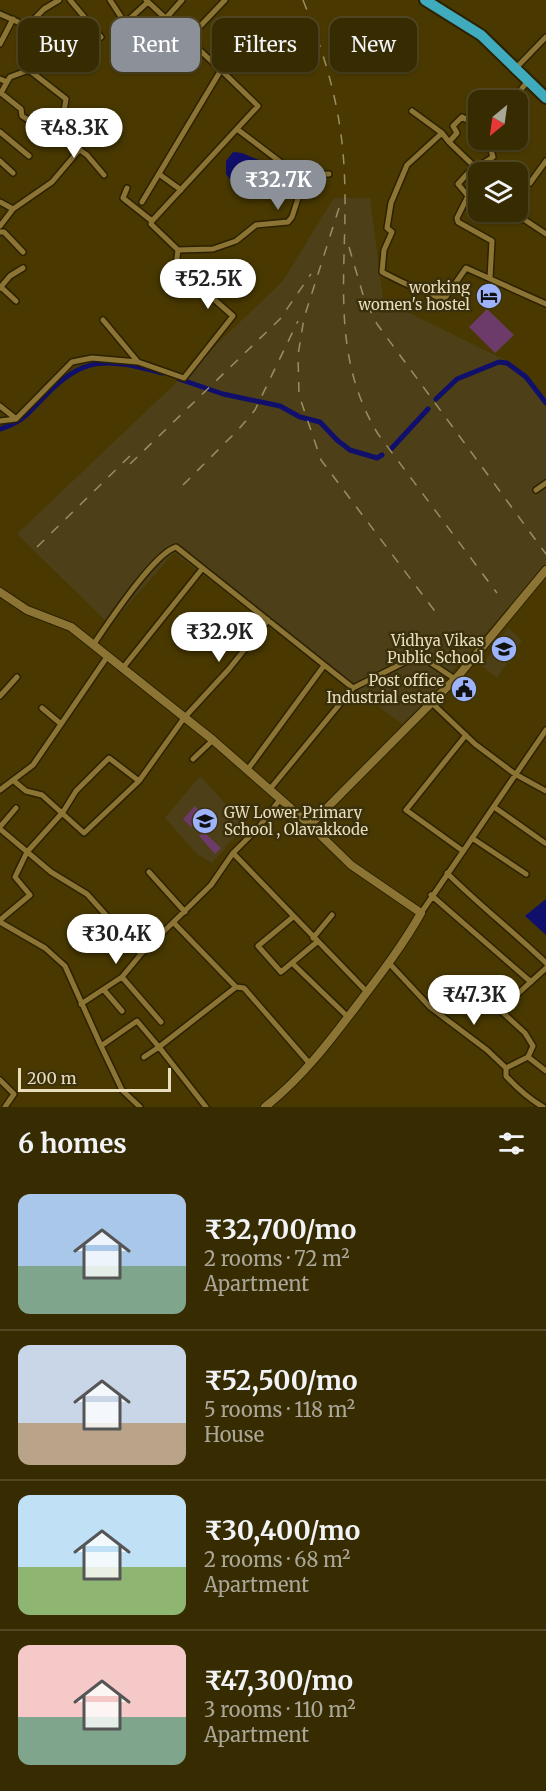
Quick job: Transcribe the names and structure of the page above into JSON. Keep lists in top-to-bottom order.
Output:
{
  "places": {
    "hotel": ["working women's hostel"],
    "school or university": ["Vidhya Vikas Public School", "GW Lower Primary School , Olavakkode"],
    "public building": ["Post office Industrial estate"]
  },
  "scale_bar": "200 m",
  "north": "bottom left",
  "page": {
    "chip": [
      "Buy",
      "Rent",
      "Filters",
      "New"
    ],
    "price": [
      "₹48.3K",
      "₹32.7K",
      "₹52.5K",
      "₹32.9K",
      "₹30.4K",
      "₹47.3K"
    ],
    "scale": "200 m",
    "heading": "6 homes",
    "list": [
      {
        "name": "₹32,700/mo",
        "note": "2 rooms · 72 m² · Apartment"
      },
      {
        "name": "₹52,500/mo",
        "note": "5 rooms · 118 m² · House"
      },
      {
        "name": "₹30,400/mo",
        "note": "2 rooms · 68 m² · Apartment"
      },
      {
        "name": "₹47,300/mo",
        "note": "3 rooms · 110 m² · Apartment"
      }
    ]
  }
}
